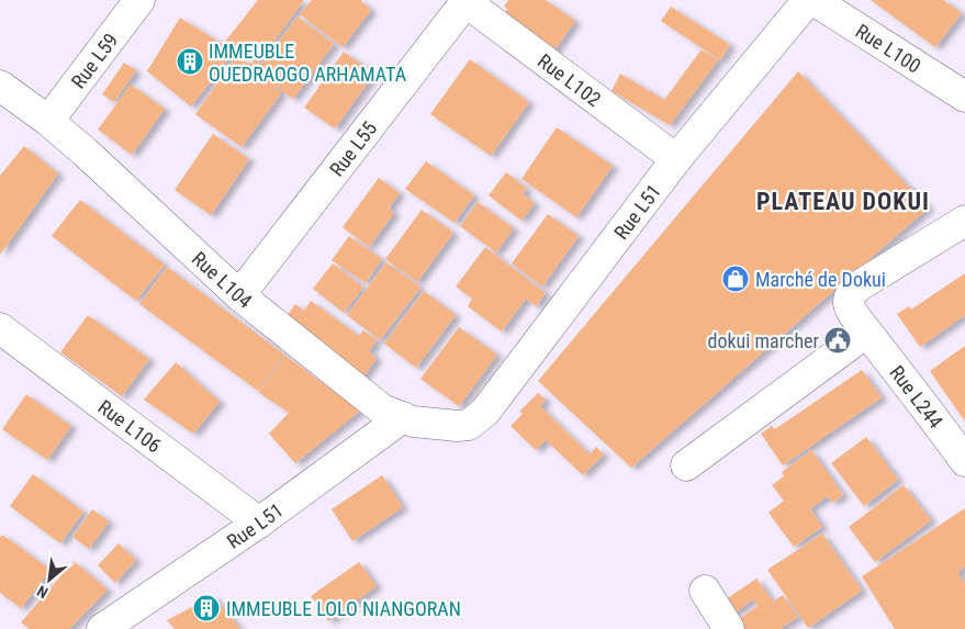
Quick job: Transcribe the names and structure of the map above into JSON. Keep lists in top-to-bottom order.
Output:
{
  "streets": {
    "street": [
      "Rue L100",
      "Rue L59",
      "Rue L102",
      "Rue L55",
      "Rue L51",
      "Rue L104",
      "Rue L244",
      "Rue L106"
    ]
  },
  "crossings": [
    ["Rue L59", "Rue L104"],
    ["Rue L102", "Rue L55"],
    ["Rue L102", "Rue L51"],
    ["Rue L55", "Rue L104"],
    ["Rue L51", "Rue L104"],
    ["Rue L51", "Rue L106"]
  ],
  "districts": ["PLATEAU DOKUI"],
  "places": {
    "building": ["IMMEUBLE OUEDRAOGO ARHAMATA", "IMMEUBLE LOLO NIANGORAN"],
    "shop": ["Marché de Dokui"],
    "public building": ["dokui marcher"]
  },
  "north": "bottom left"
}
